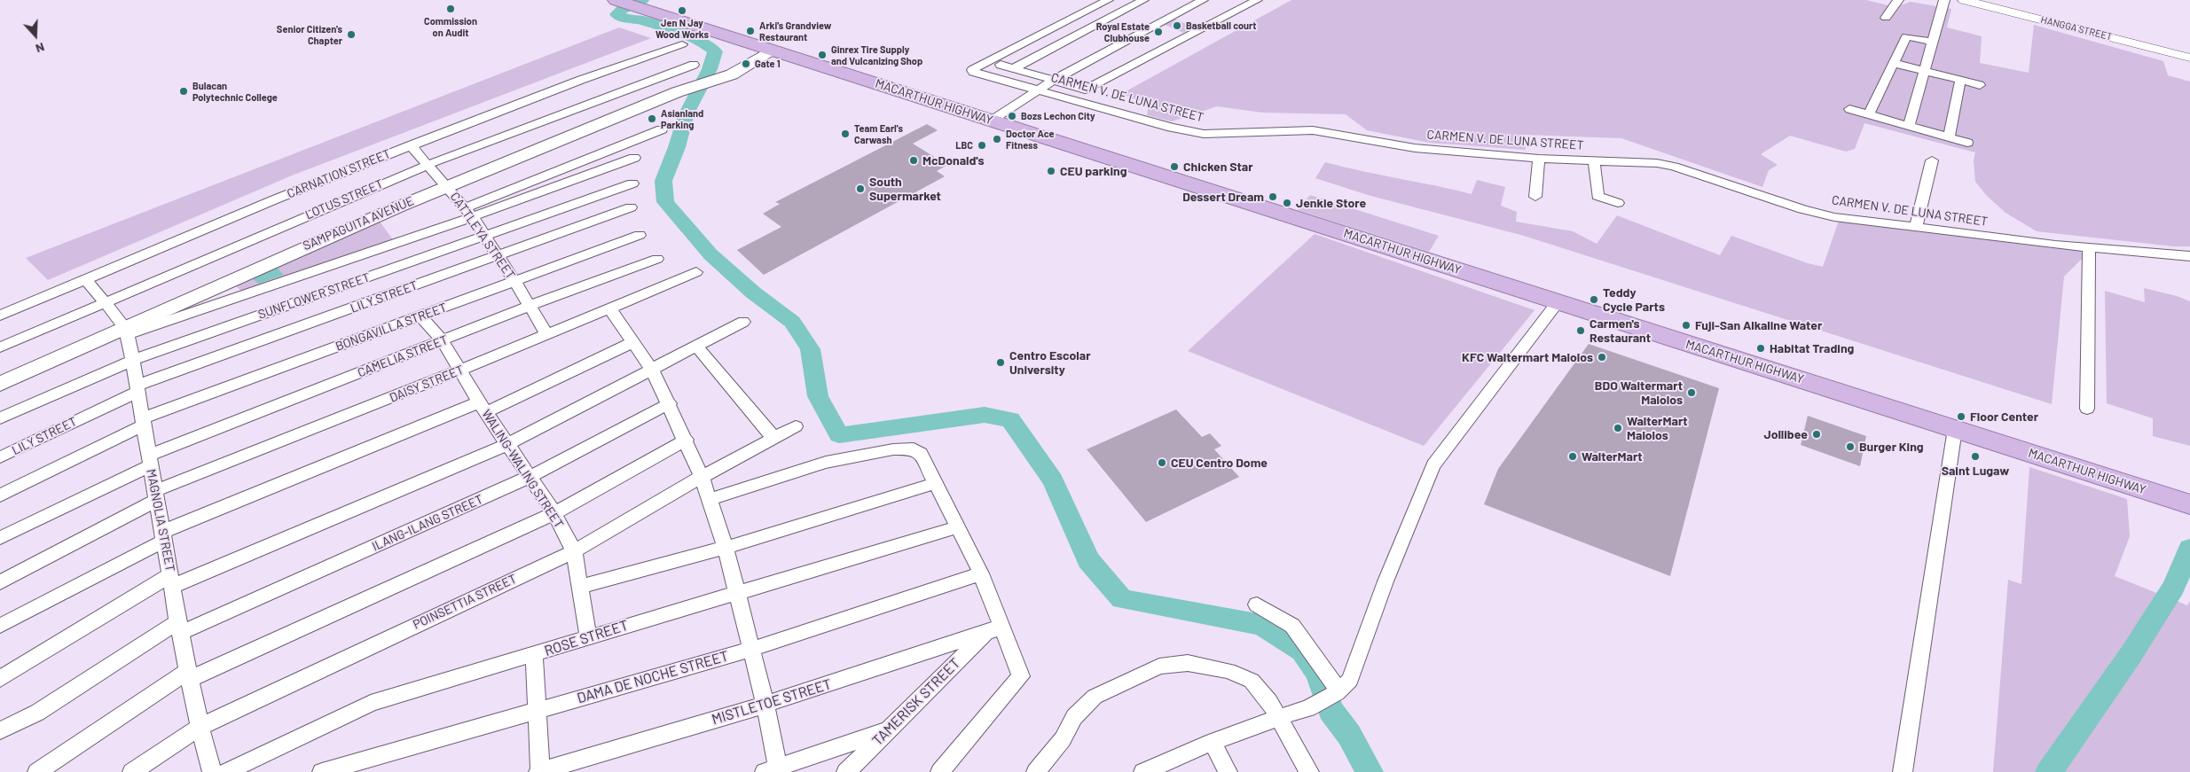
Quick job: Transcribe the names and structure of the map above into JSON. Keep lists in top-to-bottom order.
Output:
{
  "streets": {
    "highway": ["MACARTHUR HIGHWAY"],
    "main road": ["SAMPAGUITA AVENUE"],
    "street": [
      "HANGGA STREET",
      "CARMEN V. DE LUNA STREET",
      "CARNATION STREET",
      "LOTUS STREET",
      "CATTLEYA STREET",
      "SUNFLOWER STREET",
      "LILY STREET",
      "BONGAVILLA STREET",
      "CAMELIA STREET",
      "DAISY STREET",
      "WALING-WALING STREET",
      "MAGNOLIA STREET",
      "ILANG-ILANG STREET",
      "POINSETTIA STREET",
      "ROSE STREET",
      "DAMA DE NOCHE STREET",
      "MISTLETOE STREET",
      "TAMERISK STREET"
    ]
  },
  "crossings": [
    ["MACARTHUR HIGHWAY", "SAMPAGUITA AVENUE"],
    ["CARNATION STREET", "CATTLEYA STREET"],
    ["LOTUS STREET", "CATTLEYA STREET"],
    ["SAMPAGUITA AVENUE", "CATTLEYA STREET"],
    ["SAMPAGUITA AVENUE", "MAGNOLIA STREET"],
    ["CATTLEYA STREET", "SUNFLOWER STREET"],
    ["CATTLEYA STREET", "LILY STREET"],
    ["CATTLEYA STREET", "BONGAVILLA STREET"],
    ["CATTLEYA STREET", "CAMELIA STREET"],
    ["CATTLEYA STREET", "DAISY STREET"],
    ["SUNFLOWER STREET", "MAGNOLIA STREET"],
    ["LILY STREET", "MAGNOLIA STREET"],
    ["BONGAVILLA STREET", "WALING-WALING STREET"],
    ["BONGAVILLA STREET", "MAGNOLIA STREET"],
    ["CAMELIA STREET", "WALING-WALING STREET"],
    ["CAMELIA STREET", "MAGNOLIA STREET"],
    ["DAISY STREET", "WALING-WALING STREET"],
    ["DAISY STREET", "MAGNOLIA STREET"],
    ["WALING-WALING STREET", "ILANG-ILANG STREET"],
    ["WALING-WALING STREET", "POINSETTIA STREET"],
    ["WALING-WALING STREET", "ROSE STREET"],
    ["MAGNOLIA STREET", "ILANG-ILANG STREET"],
    ["MAGNOLIA STREET", "POINSETTIA STREET"],
    ["MISTLETOE STREET", "TAMERISK STREET"]
  ],
  "places": [
    "Commission on Audit",
    "Jen N Jay Wood Works",
    "Basketball court",
    "Arki's Grandview Restaurant",
    "Royal Estate Clubhouse",
    "Senior Citizen's Chapter",
    "Ginrex Tire Supply and Vulcanizing Shop",
    "Gate 1",
    "Bulacan Polytechnic College",
    "Bozs Lechon City",
    "Asianland Parking",
    "Team Earl's Carwash",
    "Doctor Ace Fitness",
    "LBC",
    "McDonald's",
    "Chicken Star",
    "CEU parking",
    "South Supermarket",
    "Dessert Dream",
    "Jenkie Store",
    "Teddy Cycle Parts",
    "Fuji-San Alkaline Water",
    "Carmen's Restaurant",
    "Habitat Trading",
    "KFC Waltermart Malolos",
    "Centro Escolar University",
    "BDO Waltermart Malolos",
    "Floor Center",
    "WalterMart Malolos",
    "Jollibee",
    "Burger King",
    "WalterMart",
    "Saint Lugaw",
    "CEU Centro Dome"
  ],
  "north": "bottom"
}
